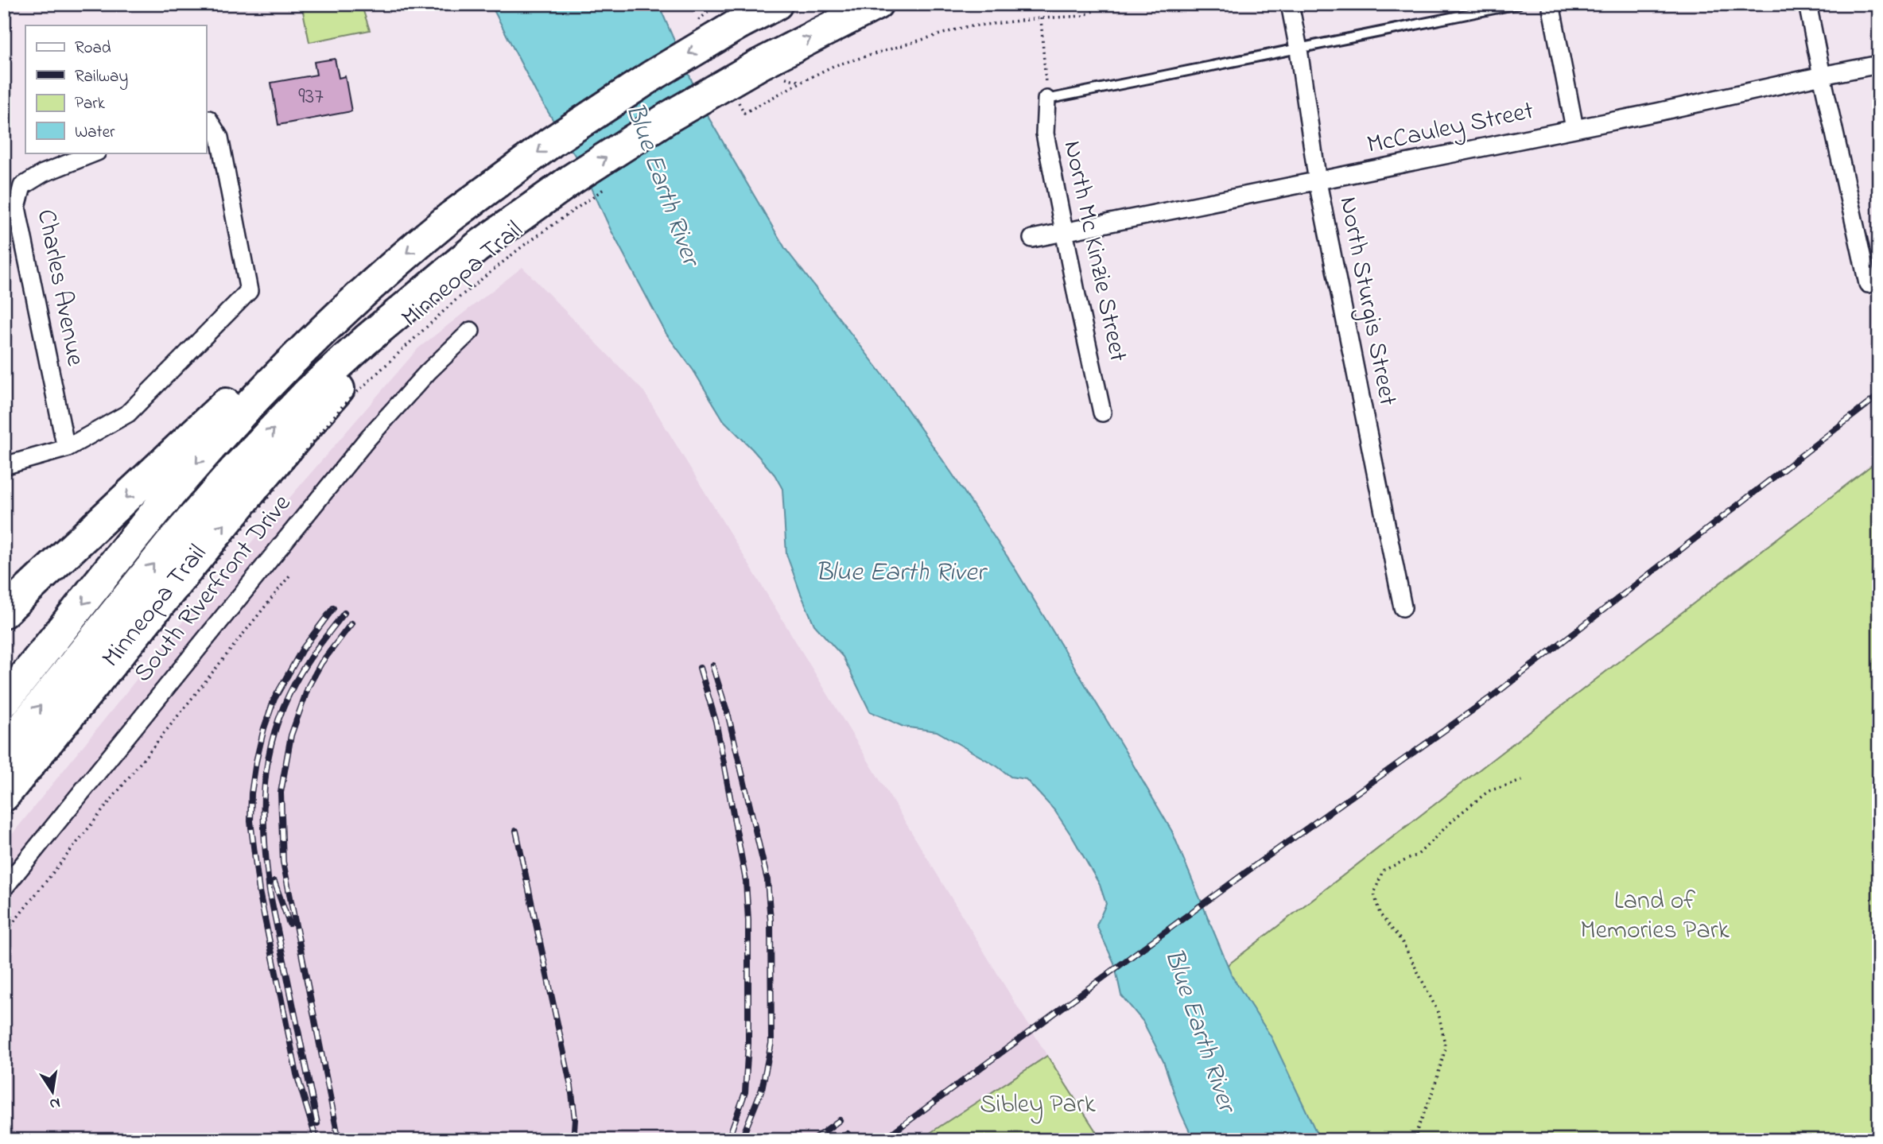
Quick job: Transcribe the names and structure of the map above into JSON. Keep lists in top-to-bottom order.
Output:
{
  "streets": {
    "street": [
      "McCauley Street",
      "North Mc Kinzie Street",
      "Charles Avenue",
      "North Sturgis Street",
      "South Riverfront Drive"
    ],
    "path": ["Minneopa Trail"]
  },
  "crossings": [
    ["McCauley Street", "North Mc Kinzie Street"],
    ["McCauley Street", "North Sturgis Street"]
  ],
  "water": ["Blue Earth River"],
  "parks": ["Land of Memories Park", "Sibley Park"],
  "house_numbers": ["937"],
  "legend": [
    "Road",
    "Railway",
    "Park",
    "Water"
  ],
  "north": "bottom"
}
